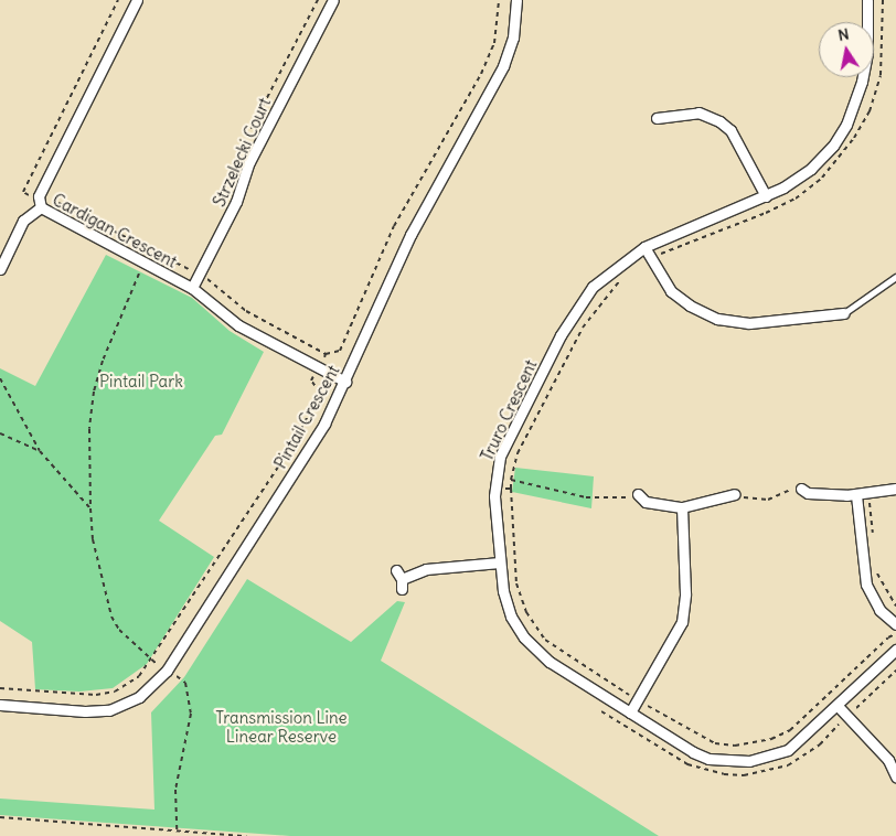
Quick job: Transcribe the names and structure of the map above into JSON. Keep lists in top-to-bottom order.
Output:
{
  "streets": {
    "street": [
      "Strzelecki Court",
      "Cardigan Crescent",
      "Truro Crescent",
      "Pintail Crescent"
    ]
  },
  "crossings": [
    ["Strzelecki Court", "Cardigan Crescent"],
    ["Cardigan Crescent", "Pintail Crescent"]
  ],
  "parks": ["Pintail Park", "Transmission Line Linear Reserve"],
  "north": "top"
}
